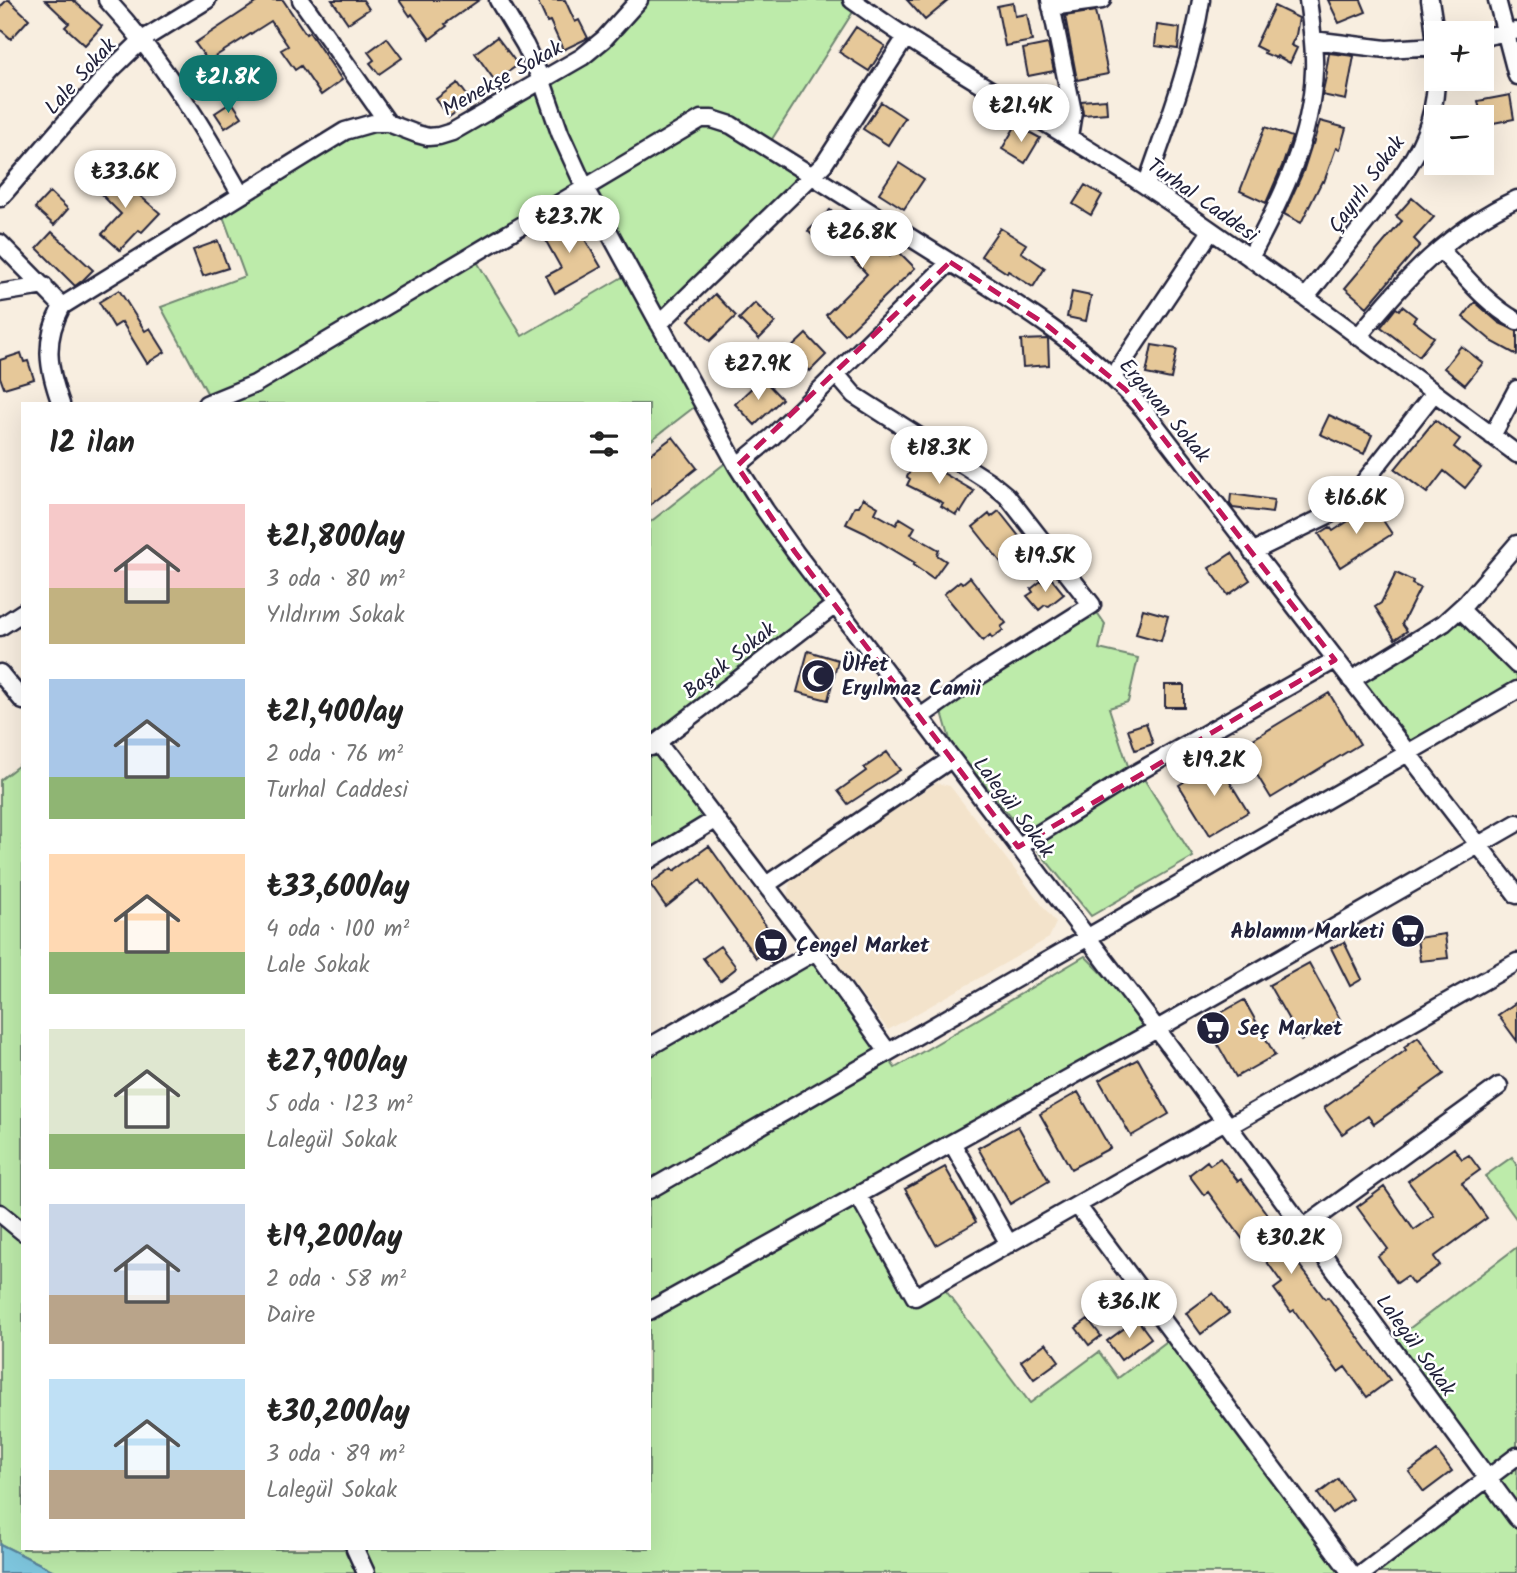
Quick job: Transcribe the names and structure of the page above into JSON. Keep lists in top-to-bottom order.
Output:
{
  "streets": {
    "street": [
      "Lale Sokak",
      "Menekşe Sokak",
      "Çayırlı Sokak",
      "Turhal Caddesi",
      "Erguvan Sokak",
      "Başak Sokak",
      "Lalegül Sokak"
    ]
  },
  "crossings": [
    ["Menekşe Sokak", "Lalegül Sokak"],
    ["Çayırlı Sokak", "Turhal Caddesi"],
    ["Erguvan Sokak", "Lalegül Sokak"],
    ["Başak Sokak", "Lalegül Sokak"]
  ],
  "places": {
    "mosque": ["Ülfet Eryılmaz Camii"],
    "supermarket": ["Ablamın Marketi", "Çengel Market", "Seç Market"]
  },
  "page": {
    "map_buttons": ["+", "−"],
    "price": [
      "₺21.8K",
      "₺21.4K",
      "₺33.6K",
      "₺23.7K",
      "₺26.8K",
      "₺27.9K",
      "₺18.3K",
      "₺16.6K",
      "₺19.5K",
      "₺19.2K",
      "₺30.2K",
      "₺36.1K"
    ],
    "heading": "12 ilan",
    "list": [
      {
        "name": "₺21,800/ay",
        "note": "3 oda · 80 m² · Yıldırım Sokak"
      },
      {
        "name": "₺21,400/ay",
        "note": "2 oda · 76 m² · Turhal Caddesi"
      },
      {
        "name": "₺33,600/ay",
        "note": "4 oda · 100 m² · Lale Sokak"
      },
      {
        "name": "₺27,900/ay",
        "note": "5 oda · 123 m² · Lalegül Sokak"
      },
      {
        "name": "₺19,200/ay",
        "note": "2 oda · 58 m² · Daire"
      },
      {
        "name": "₺30,200/ay",
        "note": "3 oda · 89 m² · Lalegül Sokak"
      }
    ]
  }
}
